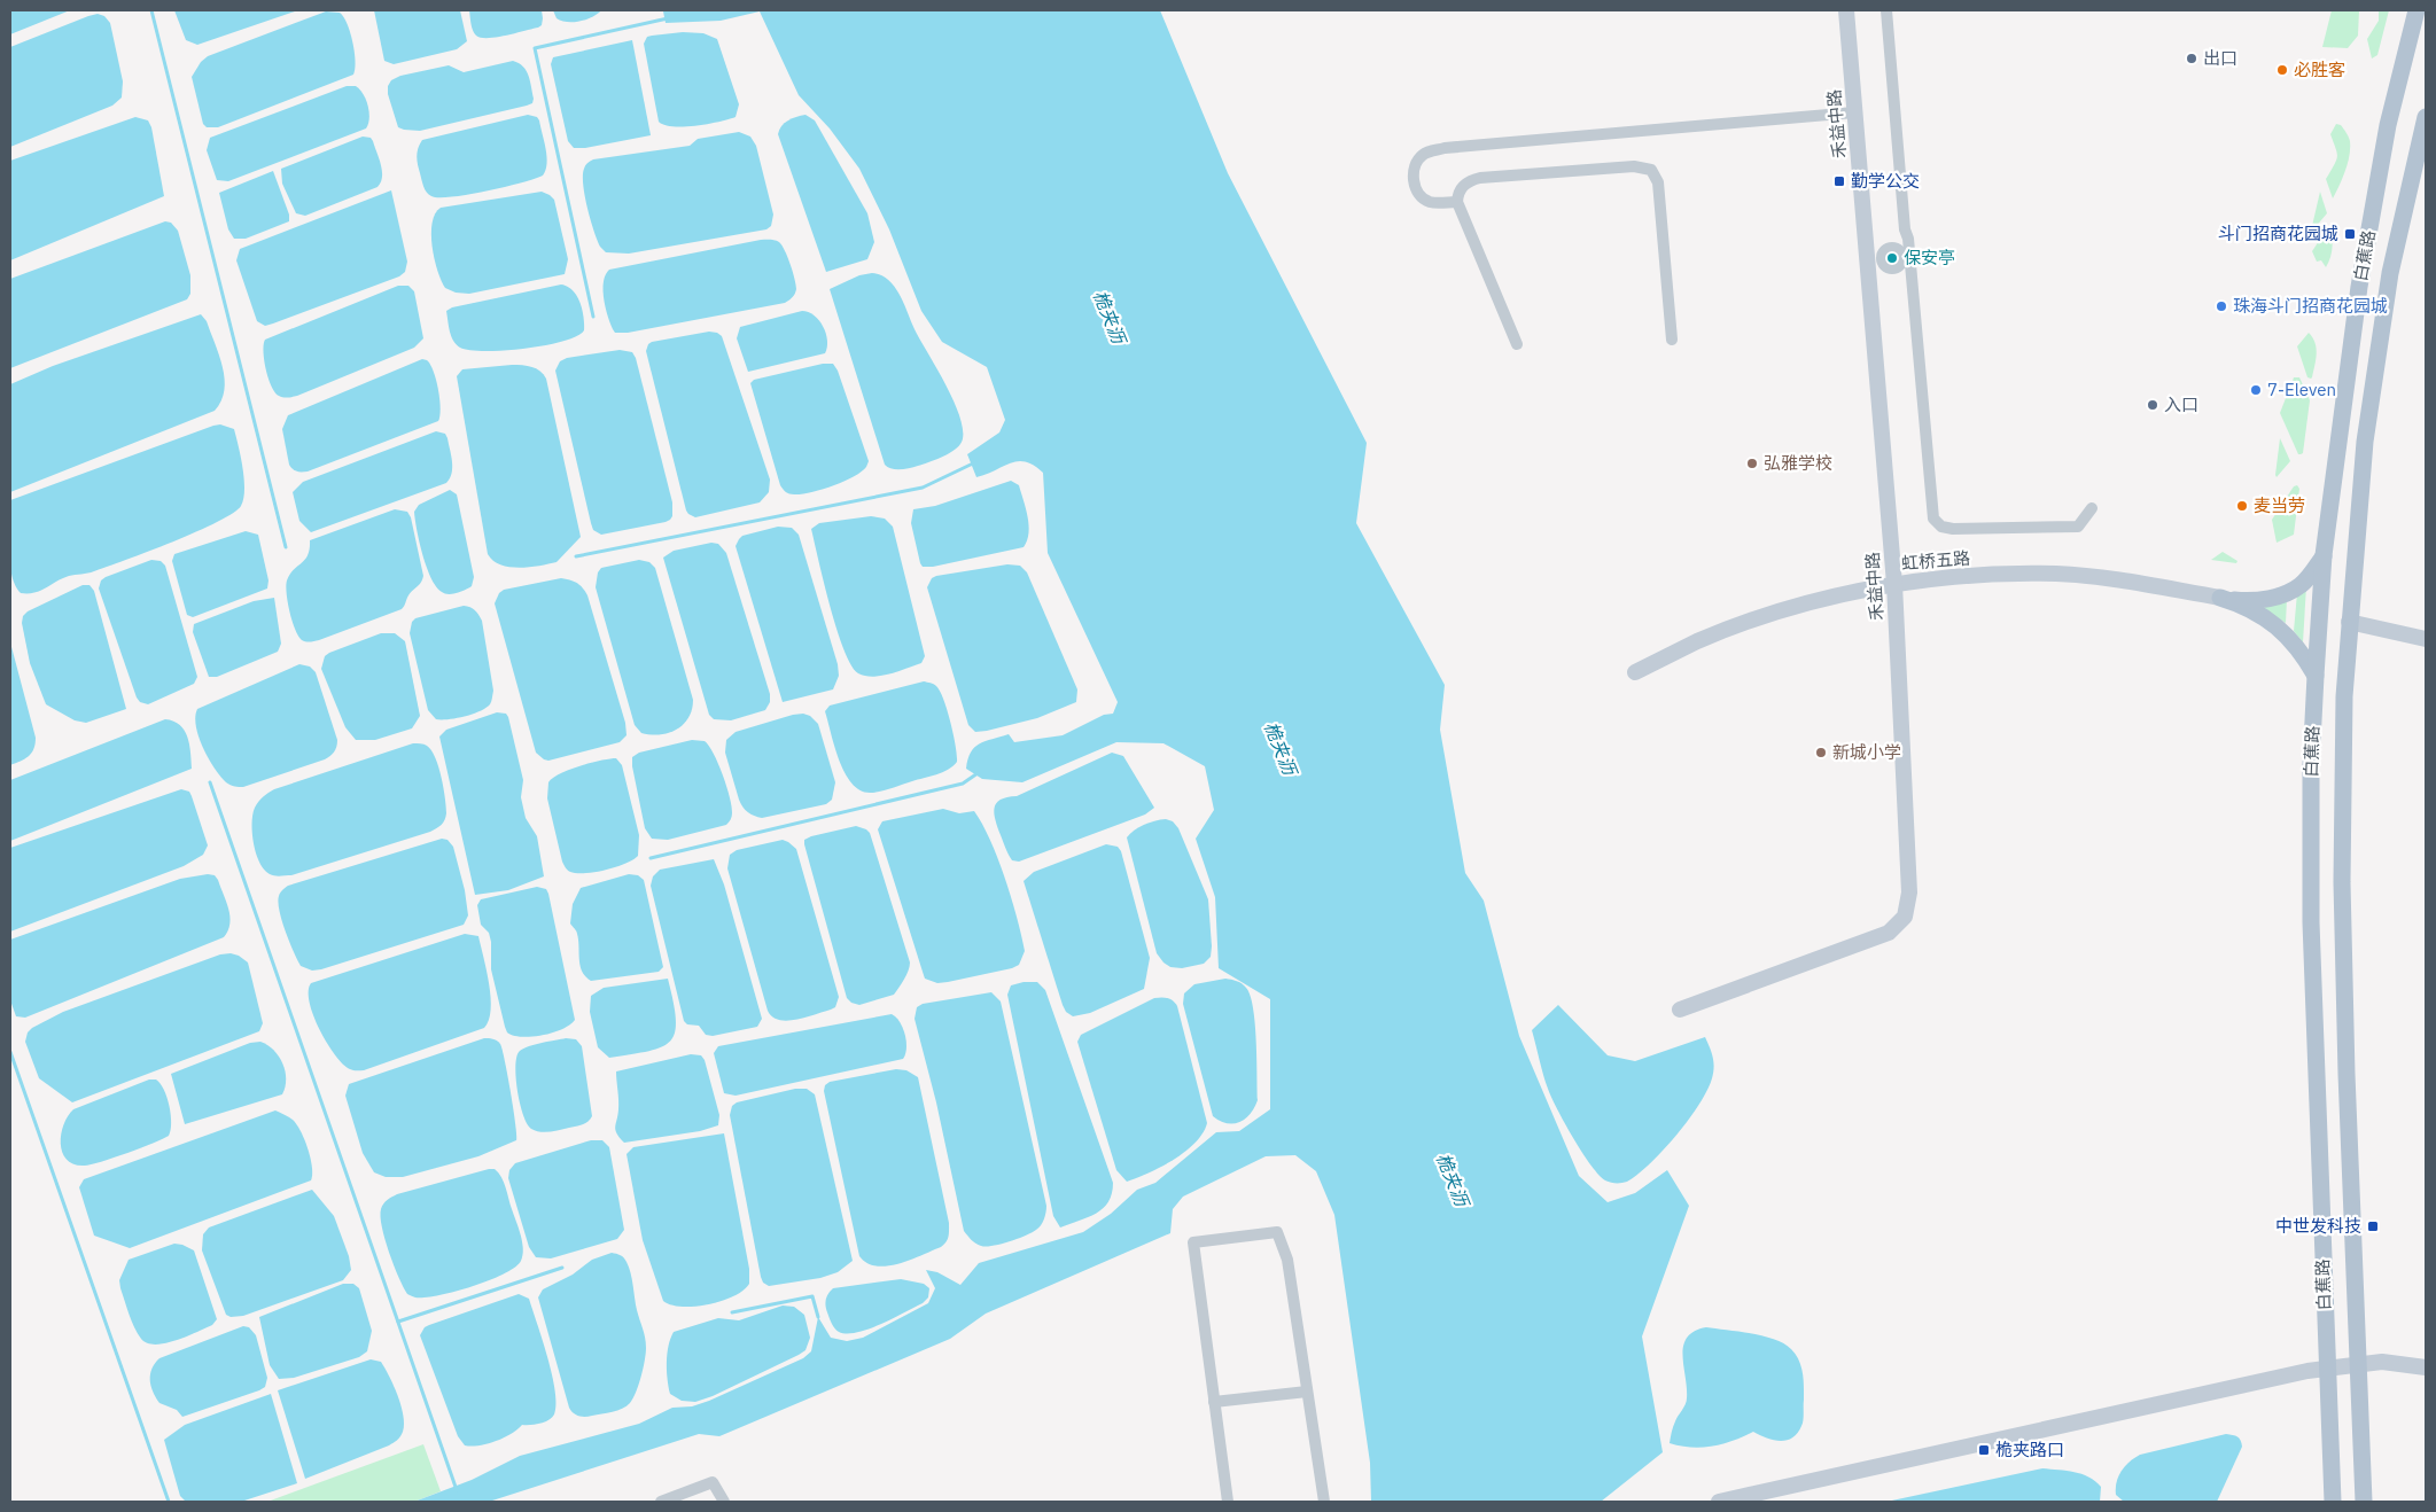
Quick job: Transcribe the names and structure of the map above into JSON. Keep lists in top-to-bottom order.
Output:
{
  "streets": {
    "main road": ["白蕉路"],
    "street": ["禾益中路", "虹桥五路"]
  },
  "crossings": [
    ["禾益中路", "虹桥五路"]
  ],
  "water": ["桅夹沥"],
  "places": {
    "other": [
      "出口",
      "必胜客",
      "保安亭",
      "珠海斗门招商花园城",
      "7-Eleven",
      "入口",
      "弘雅学校",
      "麦当劳",
      "新城小学"
    ],
    "transit": [
      "勤学公交",
      "斗门招商花园城",
      "中世发科技",
      "桅夹路口"
    ]
  }
}
